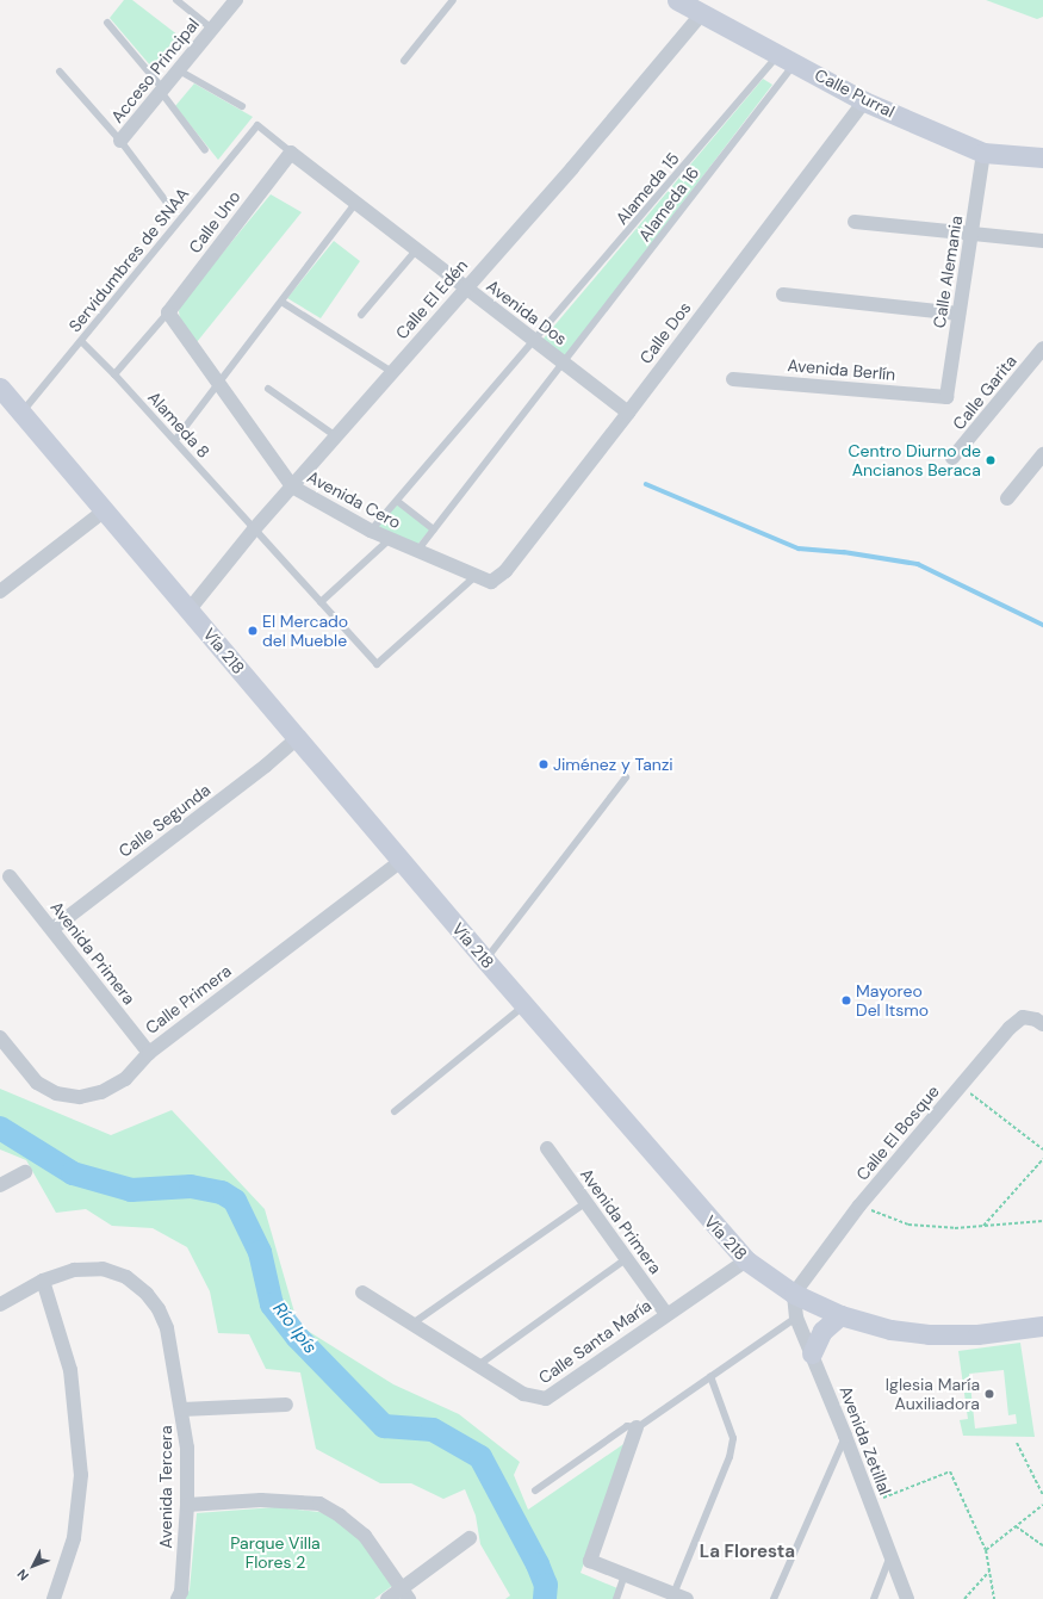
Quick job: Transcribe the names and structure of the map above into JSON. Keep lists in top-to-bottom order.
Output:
{
  "streets": {
    "main road": ["Calle Purral", "Vía 218"],
    "street": [
      "Acceso Principal",
      "Calle Uno",
      "Calle Alemania",
      "Calle El Edén",
      "Avenida Dos",
      "Calle Dos",
      "Avenida Berlín",
      "Calle Garita",
      "Avenida Cero",
      "Calle Segunda",
      "Avenida Primera",
      "Calle Primera",
      "Calle El Bosque",
      "Calle Santa María",
      "Avenida Zetillal",
      "Avenida Tercera"
    ],
    "lane": [
      "Alameda 15",
      "Alameda 16",
      "Servidumbres de SNAA",
      "Alameda 8"
    ]
  },
  "crossings": [
    ["Calle Purral", "Alameda 15"],
    ["Calle Purral", "Alameda 16"],
    ["Calle Purral", "Calle Alemania"],
    ["Calle Purral", "Calle El Edén"],
    ["Calle Purral", "Calle Dos"],
    ["Alameda 15", "Alameda 16"],
    ["Alameda 15", "Avenida Dos"],
    ["Alameda 15", "Avenida Cero"],
    ["Alameda 16", "Avenida Dos"],
    ["Alameda 16", "Avenida Cero"],
    ["Calle Uno", "Servidumbres de SNAA"],
    ["Calle Uno", "Avenida Dos"],
    ["Calle Uno", "Avenida Cero"],
    ["Servidumbres de SNAA", "Avenida Dos"],
    ["Servidumbres de SNAA", "Alameda 8"],
    ["Servidumbres de SNAA", "Vía 218"],
    ["Calle Alemania", "Avenida Berlín"],
    ["Calle El Edén", "Avenida Dos"],
    ["Calle El Edén", "Alameda 8"],
    ["Calle El Edén", "Avenida Cero"],
    ["Calle El Edén", "Vía 218"],
    ["Avenida Dos", "Calle Dos"],
    ["Calle Dos", "Avenida Cero"],
    ["Alameda 8", "Avenida Cero"],
    ["Vía 218", "Calle Segunda"],
    ["Vía 218", "Calle Primera"],
    ["Vía 218", "Calle El Bosque"],
    ["Vía 218", "Calle Santa María"],
    ["Vía 218", "Avenida Zetillal"],
    ["Calle Segunda", "Avenida Primera"],
    ["Avenida Primera", "Calle Primera"],
    ["Avenida Primera", "Calle Santa María"],
    ["Calle El Bosque", "Avenida Zetillal"]
  ],
  "districts": ["La Floresta"],
  "water": ["Río Ipís"],
  "parks": ["Parque Villa Flores 2"],
  "places": [
    "Centro Diurno de Ancianos Beraca",
    "El Mercado del Mueble",
    "Jiménez y Tanzi",
    "Mayoreo Del Itsmo",
    "Iglesia María Auxiliadora"
  ],
  "north": "bottom left"
}
